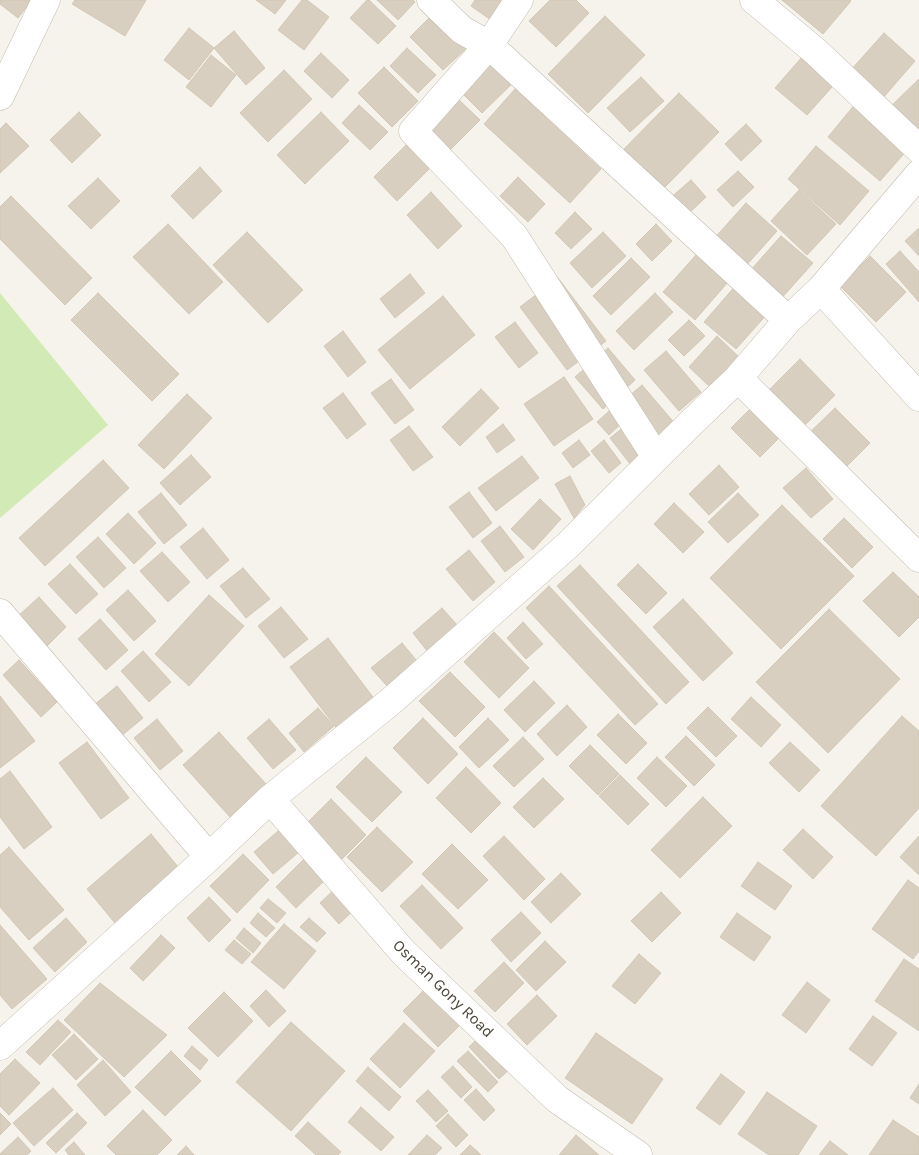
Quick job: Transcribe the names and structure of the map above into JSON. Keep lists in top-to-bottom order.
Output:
{
  "streets": {
    "street": ["Osman Gony Road"]
  }
}
